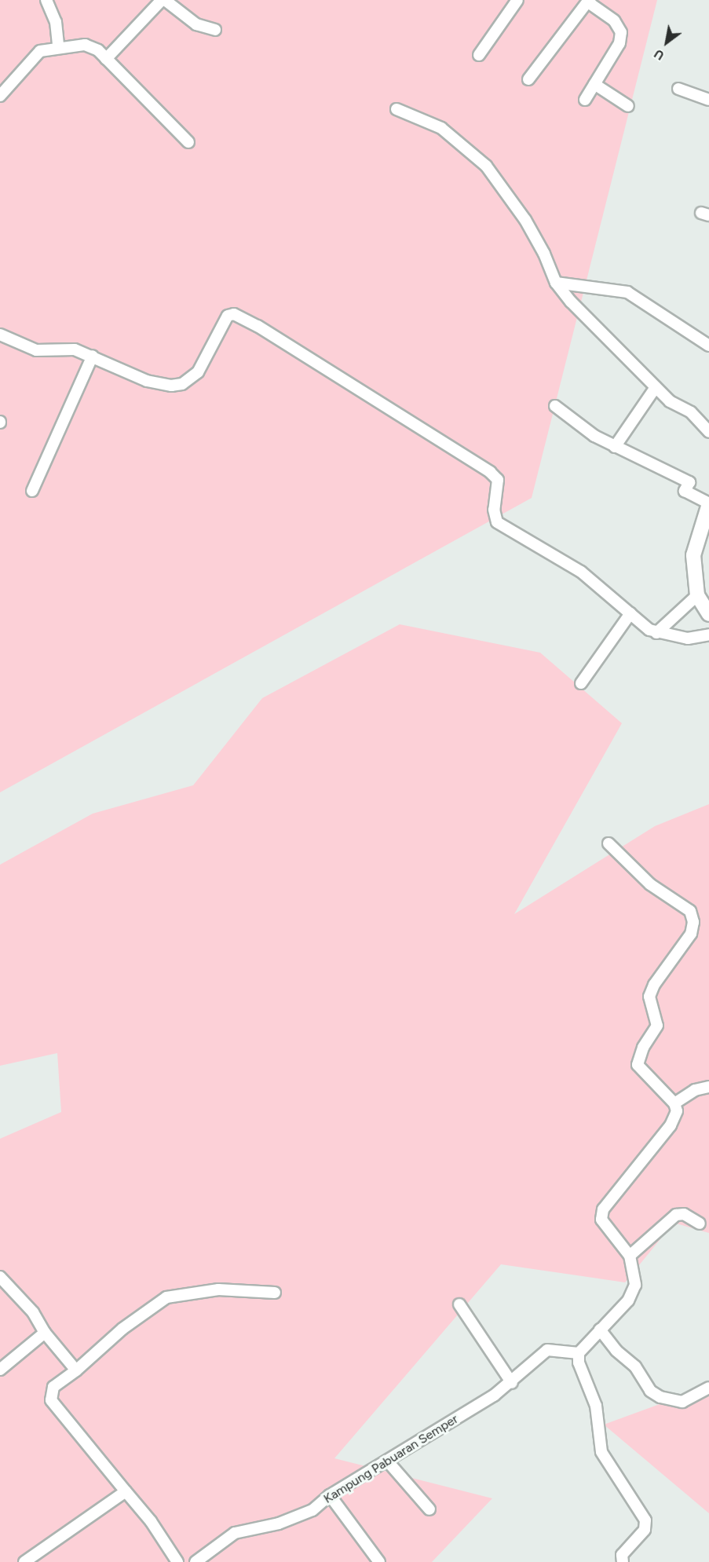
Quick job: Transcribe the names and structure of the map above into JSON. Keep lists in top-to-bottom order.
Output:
{
  "streets": {
    "street": ["Kampung Pabuaran Semper"]
  },
  "north": "bottom left"
}
